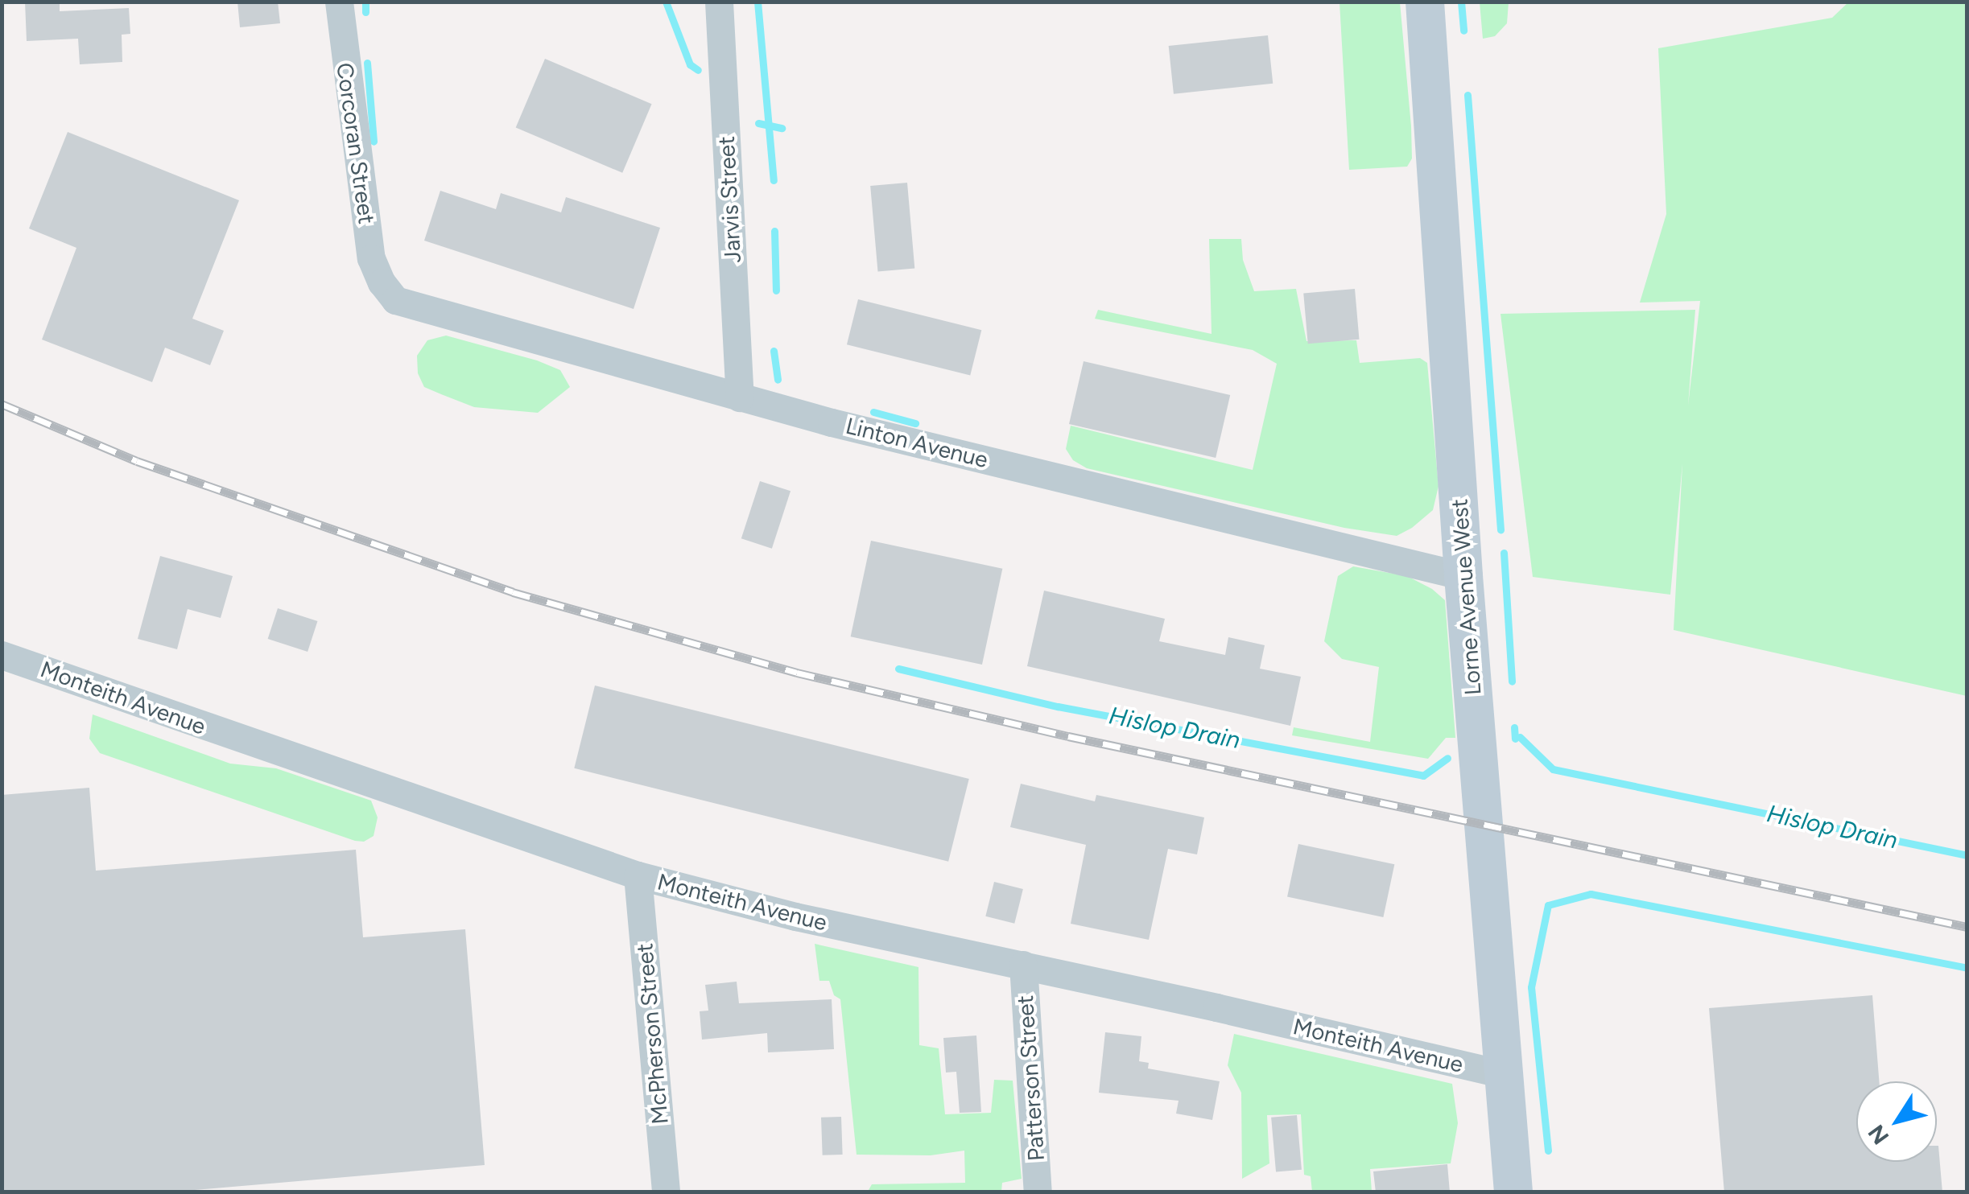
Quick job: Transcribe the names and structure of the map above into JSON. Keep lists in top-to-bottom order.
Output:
{
  "streets": {
    "main road": ["Lorne Avenue West"],
    "street": [
      "Corcoran Street",
      "Jarvis Street",
      "Linton Avenue",
      "Monteith Avenue",
      "McPherson Street",
      "Patterson Street"
    ]
  },
  "crossings": [
    ["Corcoran Street", "Linton Avenue"],
    ["Jarvis Street", "Linton Avenue"],
    ["Linton Avenue", "Lorne Avenue West"],
    ["Lorne Avenue West", "Monteith Avenue"],
    ["Monteith Avenue", "McPherson Street"],
    ["Monteith Avenue", "Patterson Street"]
  ],
  "water": ["Hislop Drain"],
  "north": "bottom left"
}
